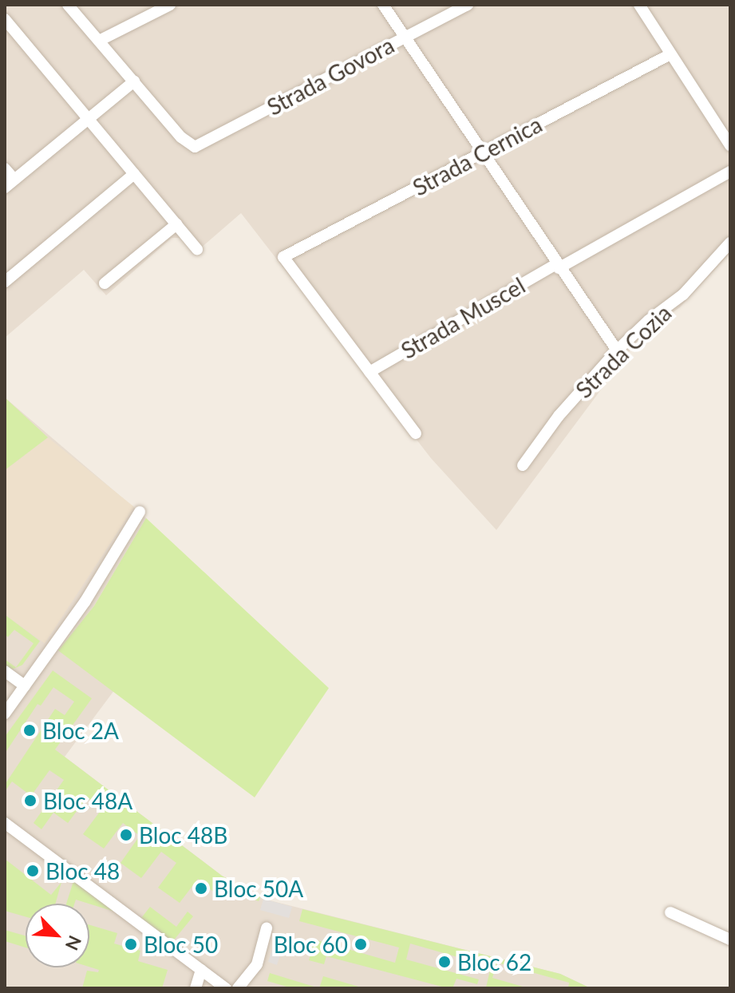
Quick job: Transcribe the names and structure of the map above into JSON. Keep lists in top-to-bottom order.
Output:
{
  "streets": {
    "street": [
      "Strada Govora",
      "Strada Cernica",
      "Strada Muscel",
      "Strada Cozia"
    ]
  },
  "crossings": [
    ["Strada Cernica", "Strada Muscel"]
  ],
  "places": [
    "Bloc 2A",
    "Bloc 48A",
    "Bloc 48B",
    "Bloc 48",
    "Bloc 50A",
    "Bloc 50",
    "Bloc 60",
    "Bloc 62"
  ],
  "north": "bottom right"
}
